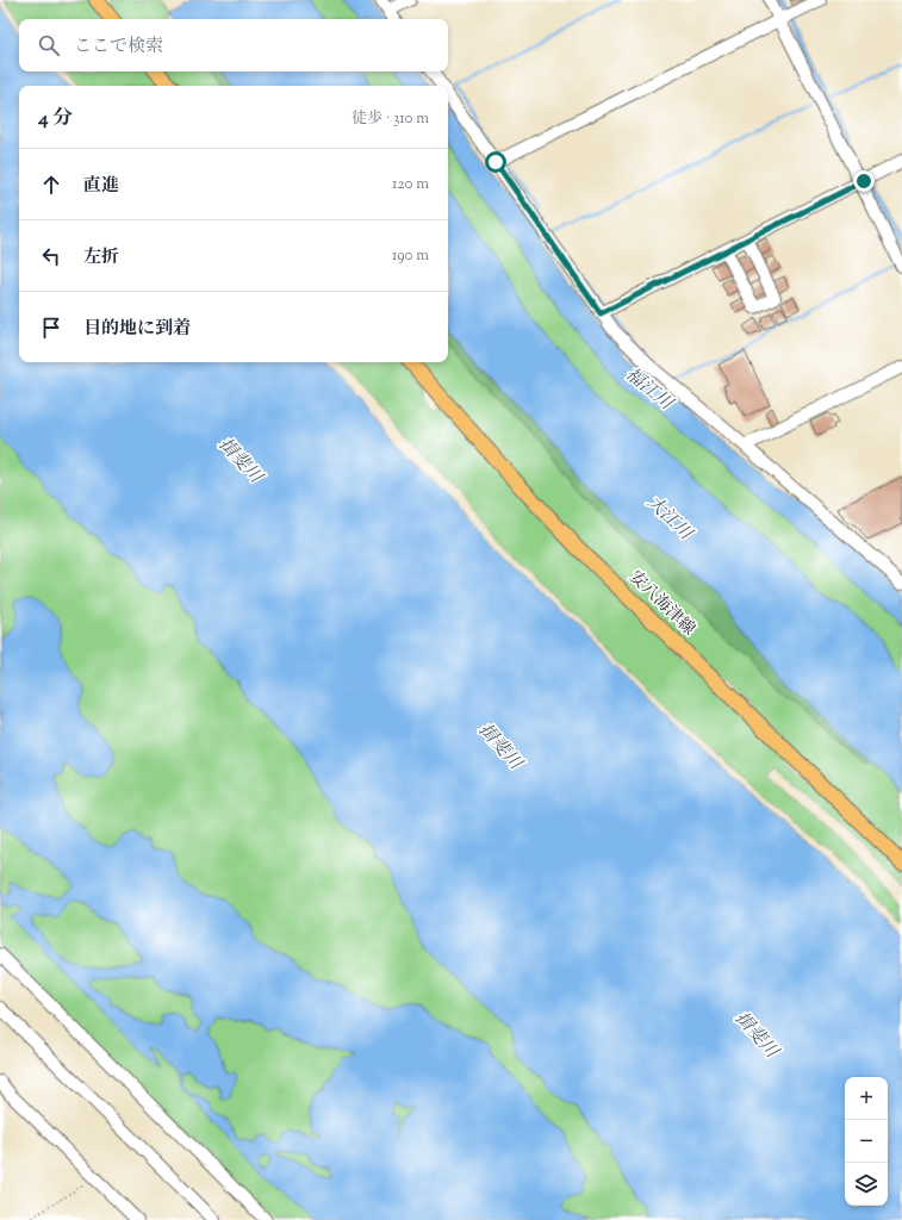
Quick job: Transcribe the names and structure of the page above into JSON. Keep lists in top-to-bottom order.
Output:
{
  "streets": {
    "main road": ["安八海津線"]
  },
  "water": ["福江川", "揖斐川", "大江川"],
  "page": {
    "search": "ここで検索",
    "heading": ["4 分", "徒歩 · 310 m"],
    "list": [
      ["直進", "120 m"],
      ["左折", "190 m"],
      "目的地に到着"
    ],
    "map_buttons": ["+", "−"]
  }
}
